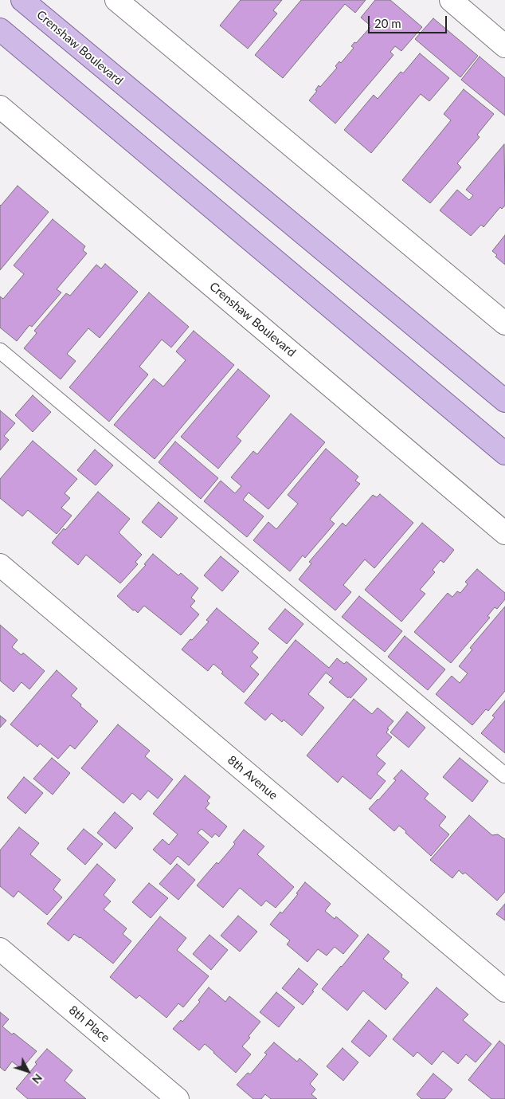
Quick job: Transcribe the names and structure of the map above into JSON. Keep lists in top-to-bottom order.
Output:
{
  "streets": {
    "main road": ["Crenshaw Boulevard"],
    "street": ["8th Avenue", "8th Place"]
  },
  "scale_bar": "20 m",
  "north": "bottom right"
}
